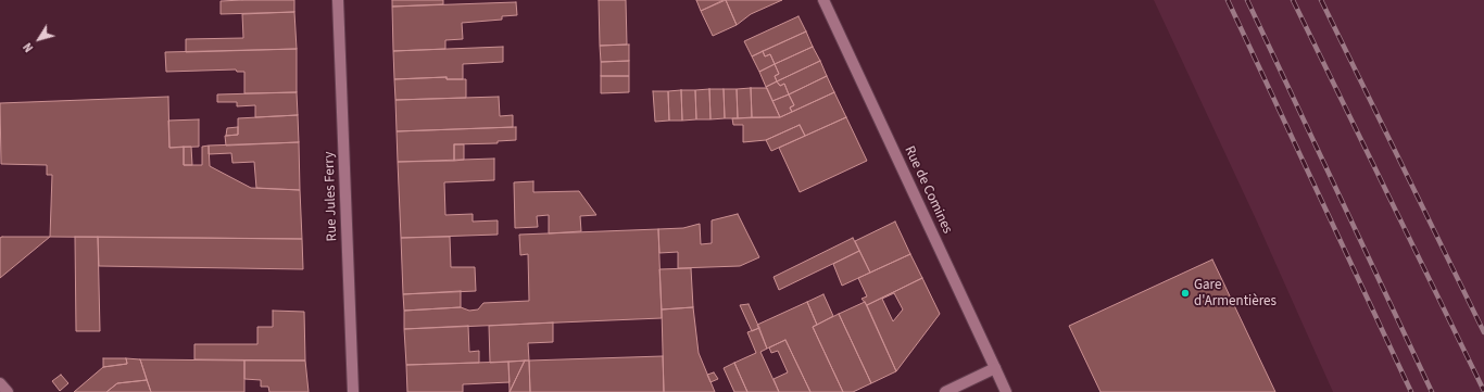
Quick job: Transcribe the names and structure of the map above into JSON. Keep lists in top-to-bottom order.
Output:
{
  "streets": {
    "street": ["Rue de Comines", "Rue Jules Ferry"]
  },
  "places": ["Gare d'Armentières"],
  "north": "bottom left"
}
